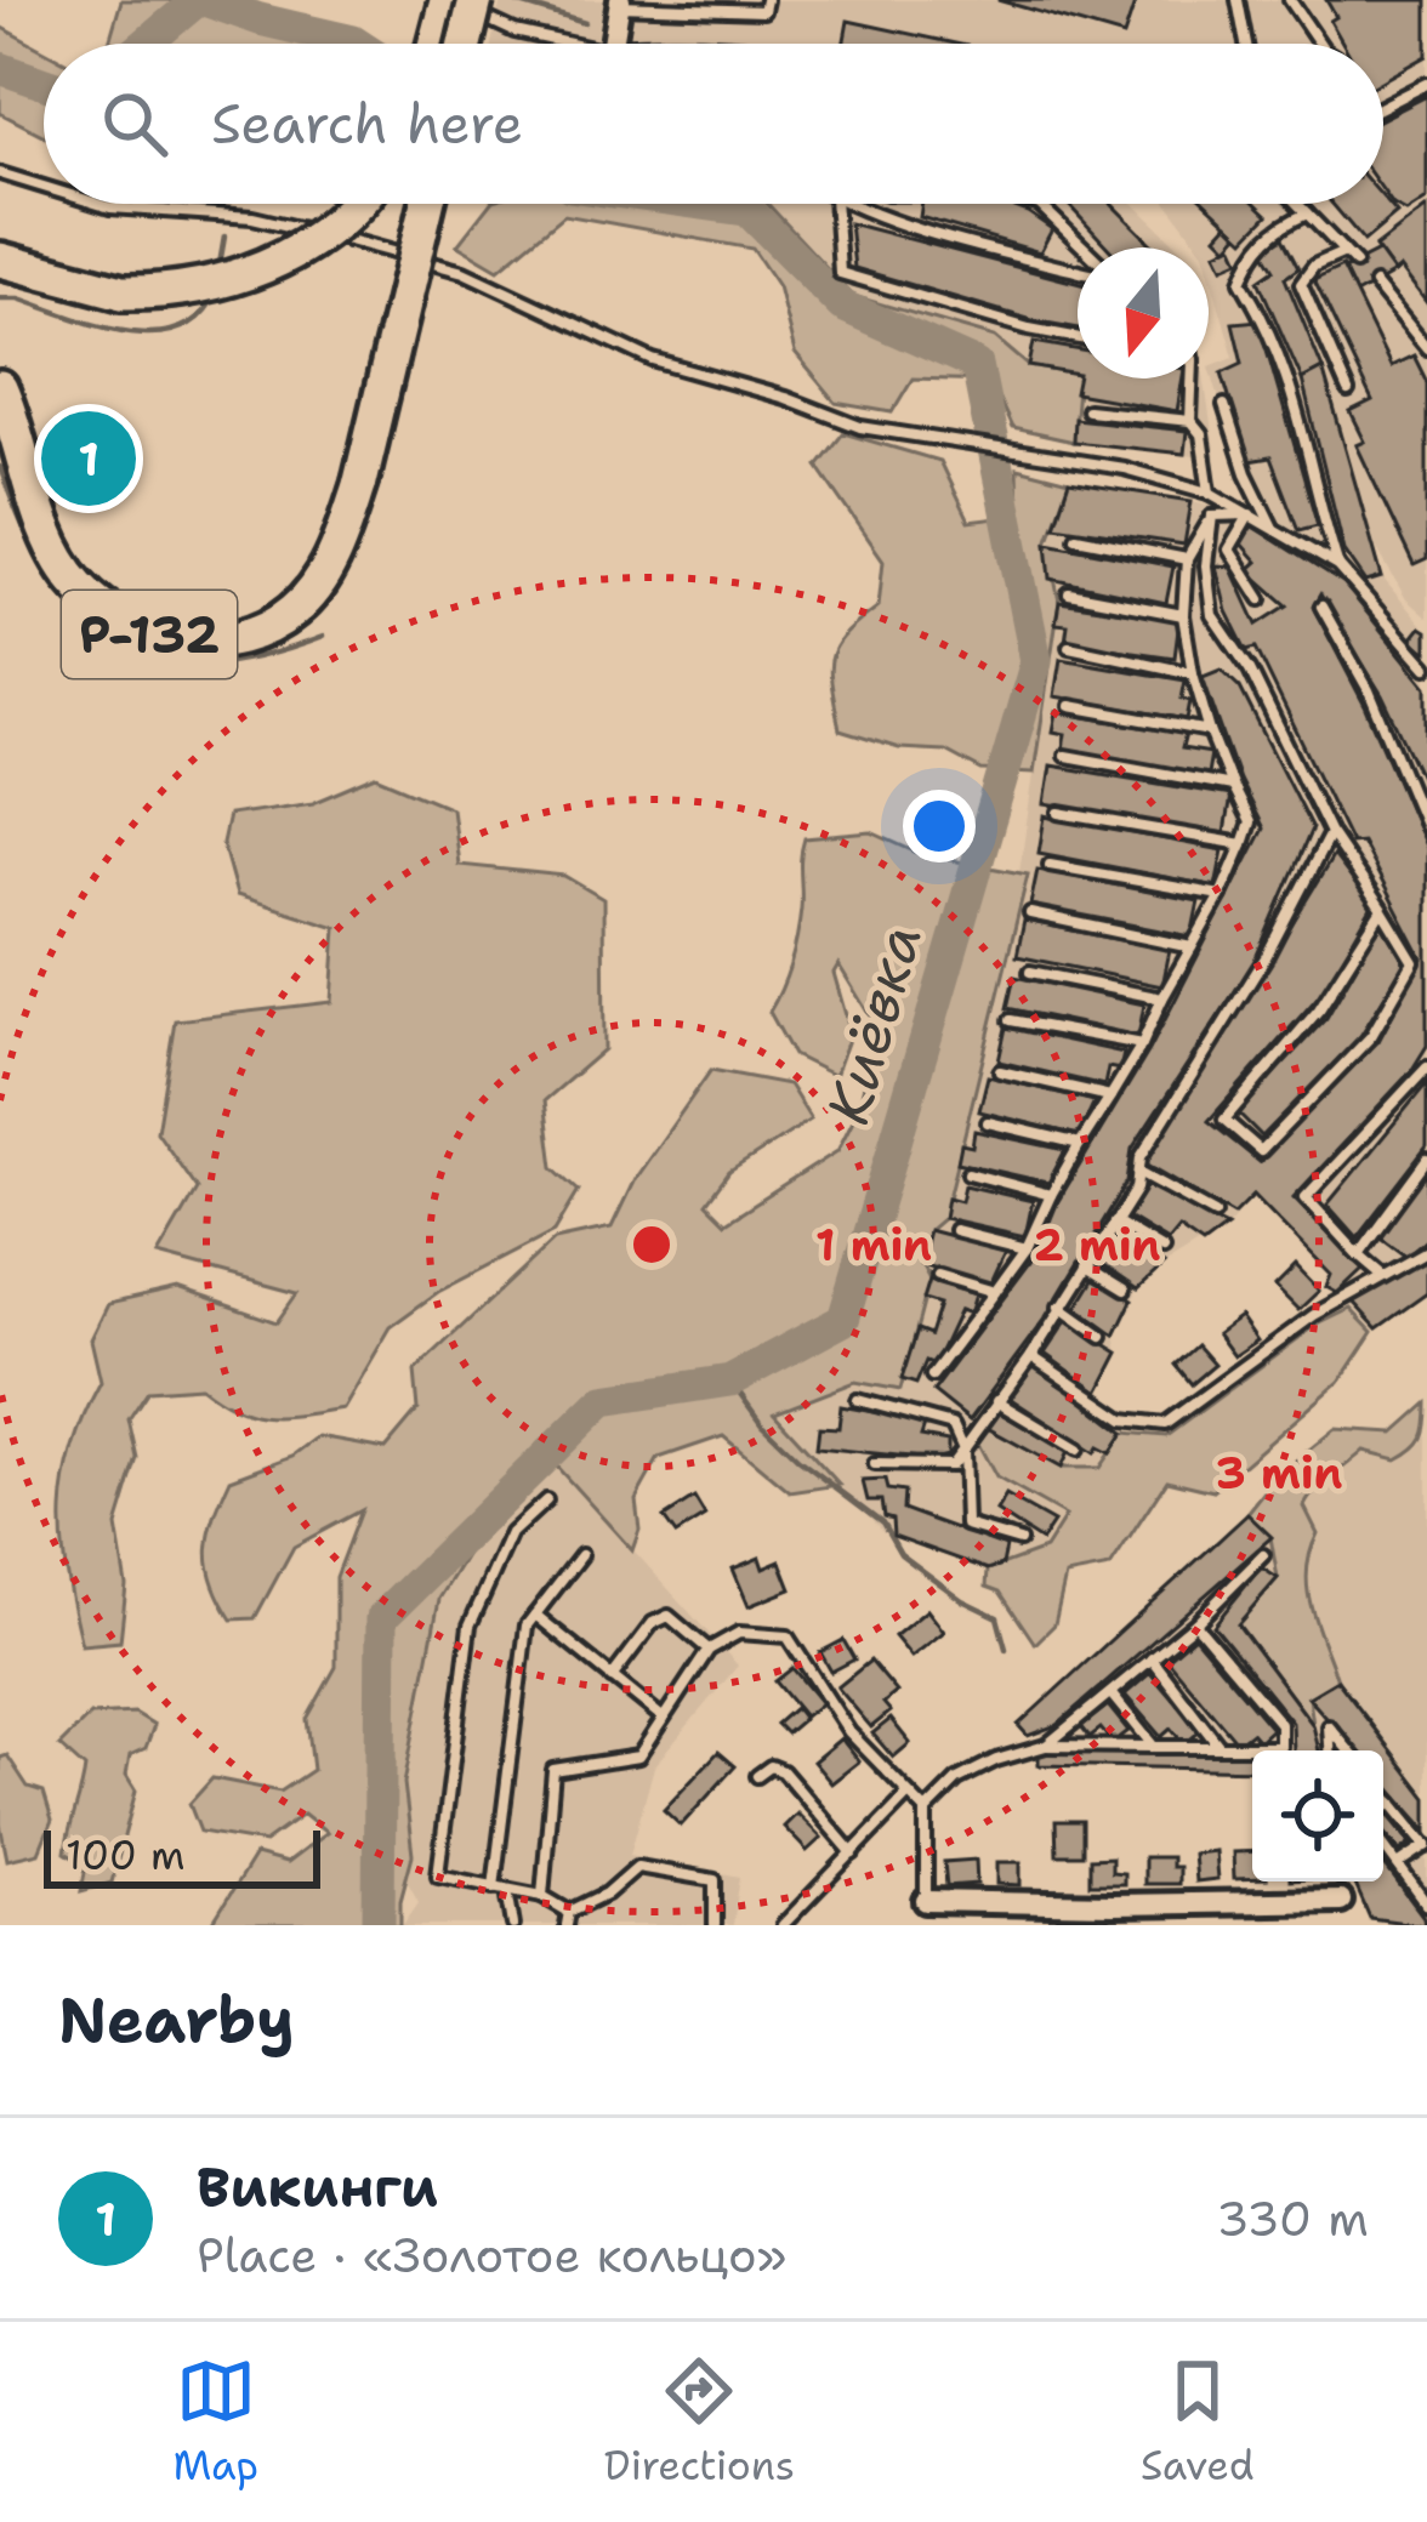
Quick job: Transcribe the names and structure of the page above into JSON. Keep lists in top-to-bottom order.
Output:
{
  "streets": {
    "highway": ["Р-132"]
  },
  "water": ["Киёвка"],
  "scale_bar": "100 m",
  "north": "bottom",
  "page": {
    "search": "Search here",
    "pins": "1",
    "scale": "100 m",
    "heading": "Nearby",
    "list": [
      {
        "mark": "1",
        "name": "Викинги",
        "note": "Place · «Золотое кольцо»",
        "value": "330 m"
      }
    ],
    "nav": ["Map", "Directions", "Saved"]
  },
  "rings": ["1 min", "2 min", "3 min"]
}
